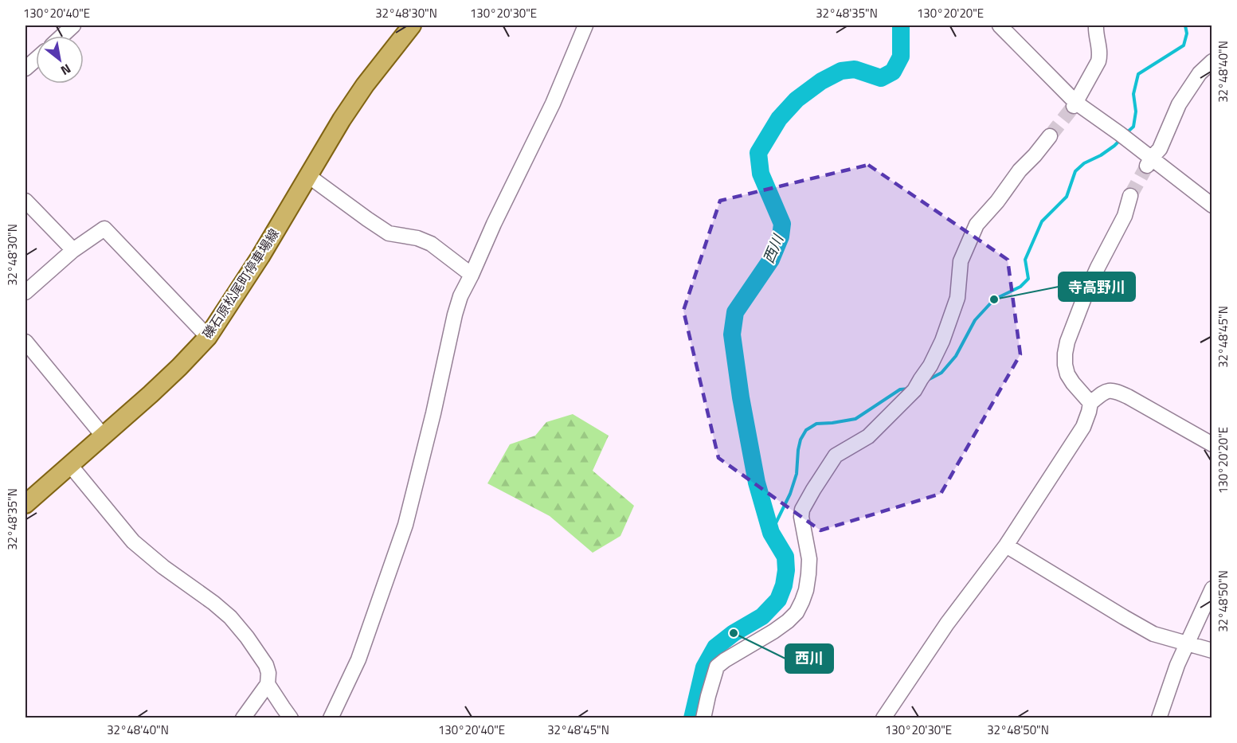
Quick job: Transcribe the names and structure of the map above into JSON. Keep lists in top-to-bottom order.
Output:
{
  "streets": {
    "main road": ["礫石原松尾町停車場線"]
  },
  "water": ["西川"],
  "places": ["寺高野川", "西川"],
  "north": "bottom right",
  "coordinates": [
    "130°20'40\"E",
    "32°48'30\"N",
    "130°20'30\"E",
    "32°48'35\"N",
    "130°20'20\"E",
    "32°48'40\"N",
    "32°48'45\"N",
    "32°48'50\"N"
  ]
}
